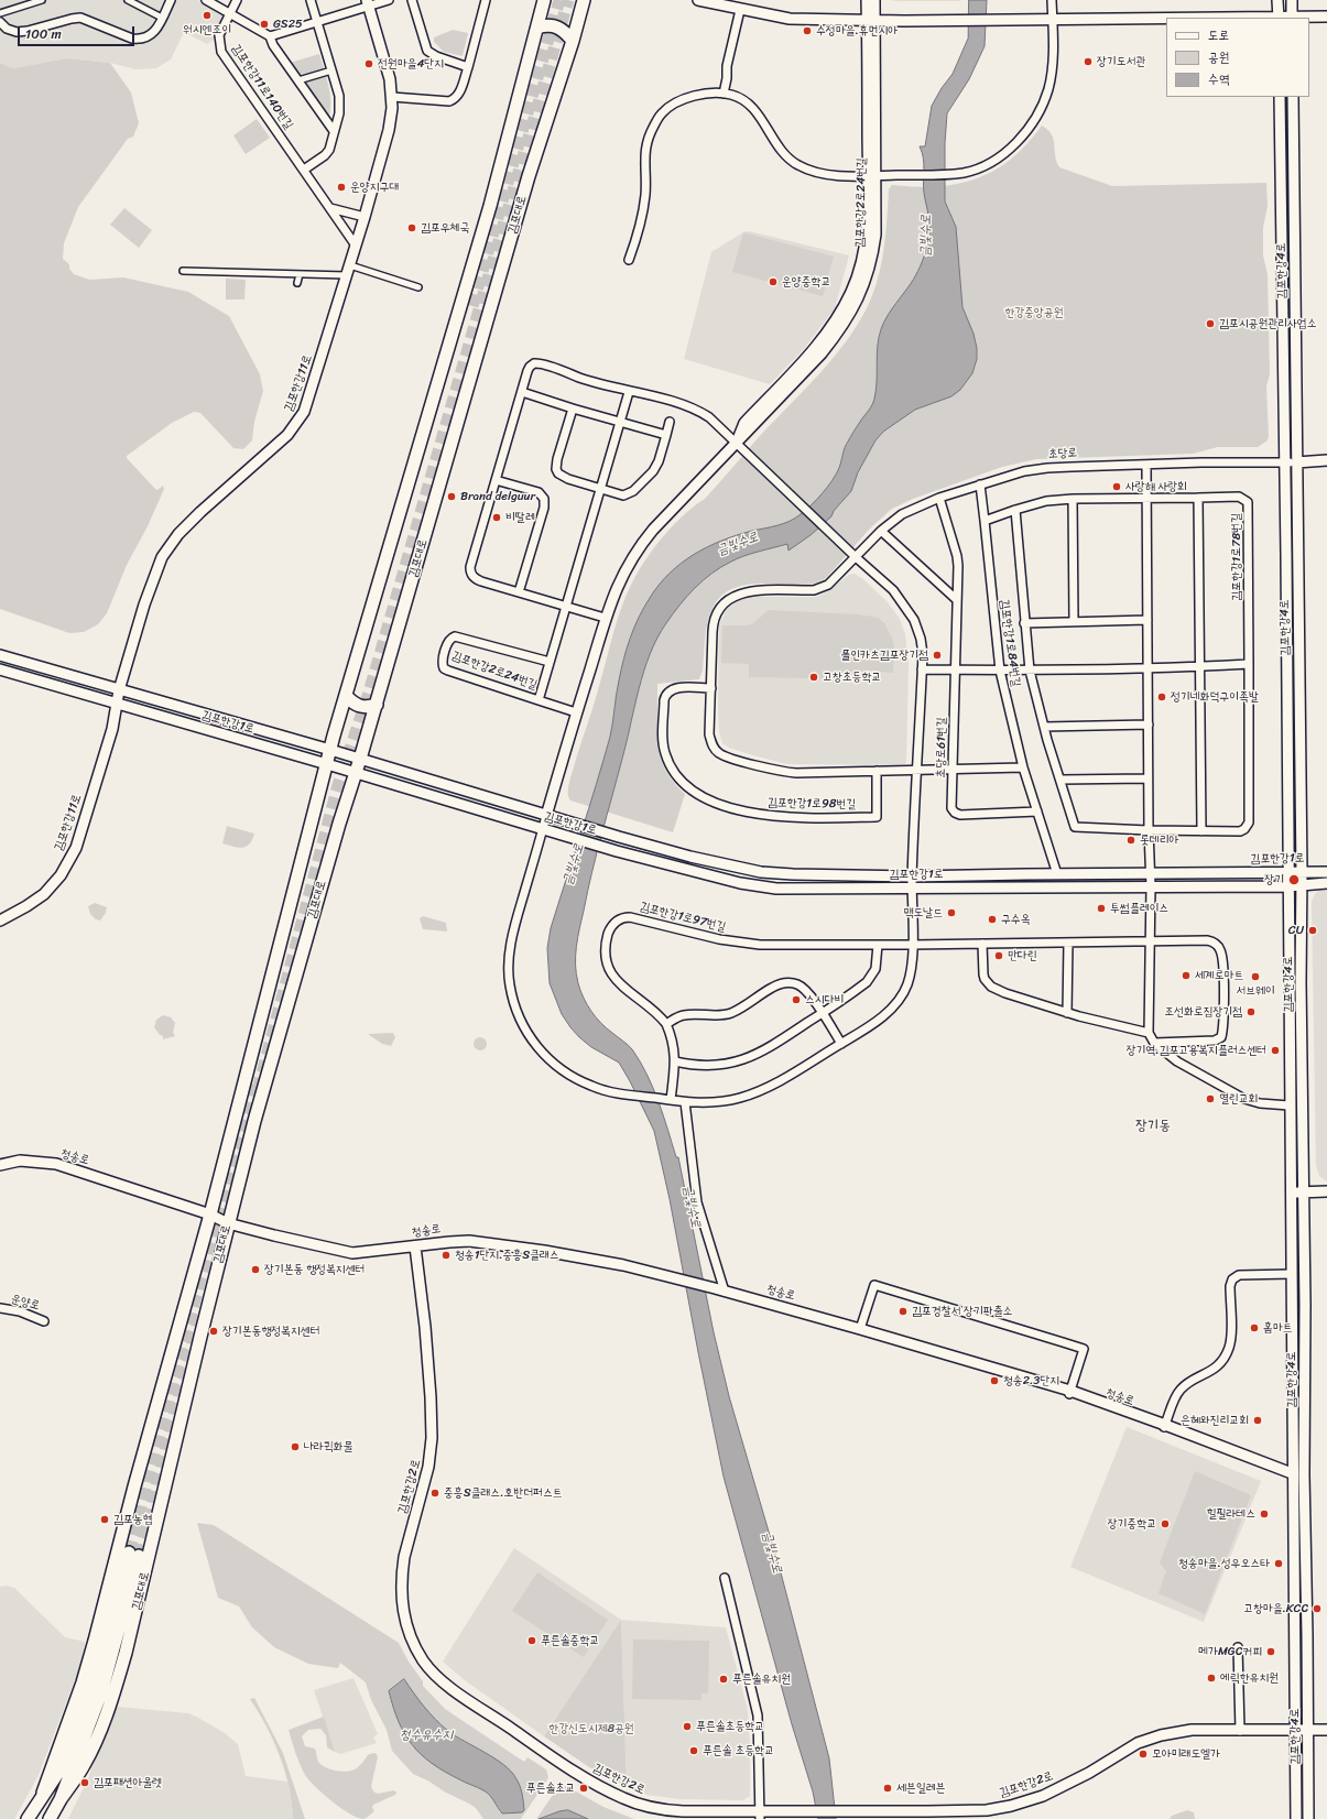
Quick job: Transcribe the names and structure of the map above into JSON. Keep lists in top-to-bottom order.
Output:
{
  "streets": {
    "main road": ["김포대로"],
    "street": [
      "김포한강11로140번길",
      "김포한강2로24번길",
      "김포한강4로",
      "김포한강11로",
      "초당로",
      "김포한강1로78번길",
      "김포한강1로84번길",
      "김포한강1로",
      "초당로61번길",
      "김포한강1로98번길",
      "김포한강1로97번길",
      "청송로",
      "운양로",
      "김포한강2로"
    ]
  },
  "crossings": [
    ["김포한강11로140번길", "김포한강11로"],
    ["김포한강2로24번길", "김포한강1로"],
    ["김포대로", "김포한강1로"],
    ["김포대로", "청송로"],
    ["김포한강4로", "초당로"],
    ["김포한강4로", "김포한강1로"],
    ["김포한강4로", "청송로"],
    ["김포한강4로", "김포한강2로"],
    ["김포한강11로", "김포한강1로"],
    ["초당로", "초당로61번길"],
    ["초당로", "김포한강1로98번길"],
    ["김포한강1로78번길", "김포한강1로84번길"],
    ["김포한강1로84번길", "김포한강1로"],
    ["김포한강1로84번길", "초당로61번길"],
    ["청송로", "김포한강2로"]
  ],
  "districts": ["장기동"],
  "water": ["금빛수로", "청수유수지"],
  "parks": ["한강중앙공원", "한강신도시제8공원"],
  "places": [
    "워시엔조이",
    "GS25",
    "수정마을.휴먼시아",
    "장기도서관",
    "전원마을4단지",
    "운양지구대",
    "김포우체국",
    "운양중학교",
    "김포시공원관리사업소",
    "사랑해 사랑회",
    "Brand delguur",
    "비딸레",
    "폴인카츠김포장기점",
    "고창초등학교",
    "정기네화덕구이족발",
    "롯데리아",
    "장기",
    "투썸플레이스",
    "맥도날드",
    "구수옥",
    "CU",
    "만다린",
    "세계로마트",
    "서브웨이",
    "스시다비",
    "조선화로집장기점",
    "장기역.김포고용복지플러스센터",
    "열린교회",
    "청송1단지.중흥S클래스",
    "장기본동 행정복지센터",
    "김포경찰서 장기파출소",
    "홈마트",
    "장기본동행정복지센터",
    "청송2.3단지",
    "은혜와진리교회",
    "나라퀵화물",
    "중흥S클래스.호반더퍼스트",
    "힐필라테스",
    "김포농협",
    "장기중학교",
    "청송마을.성우오스타",
    "고창마을.KCC",
    "푸른솔중학교",
    "메가MGC커피",
    "에릭한유치원",
    "푸른솔유치원",
    "푸른솔초등학교",
    "푸른솔 초등학교",
    "모아미래도엘가",
    "김포패션아울렛",
    "푸른솔초교",
    "세븐일레븐"
  ],
  "legend": ["도로", "공원", "수역"],
  "scale_bar": "100 m"
}
